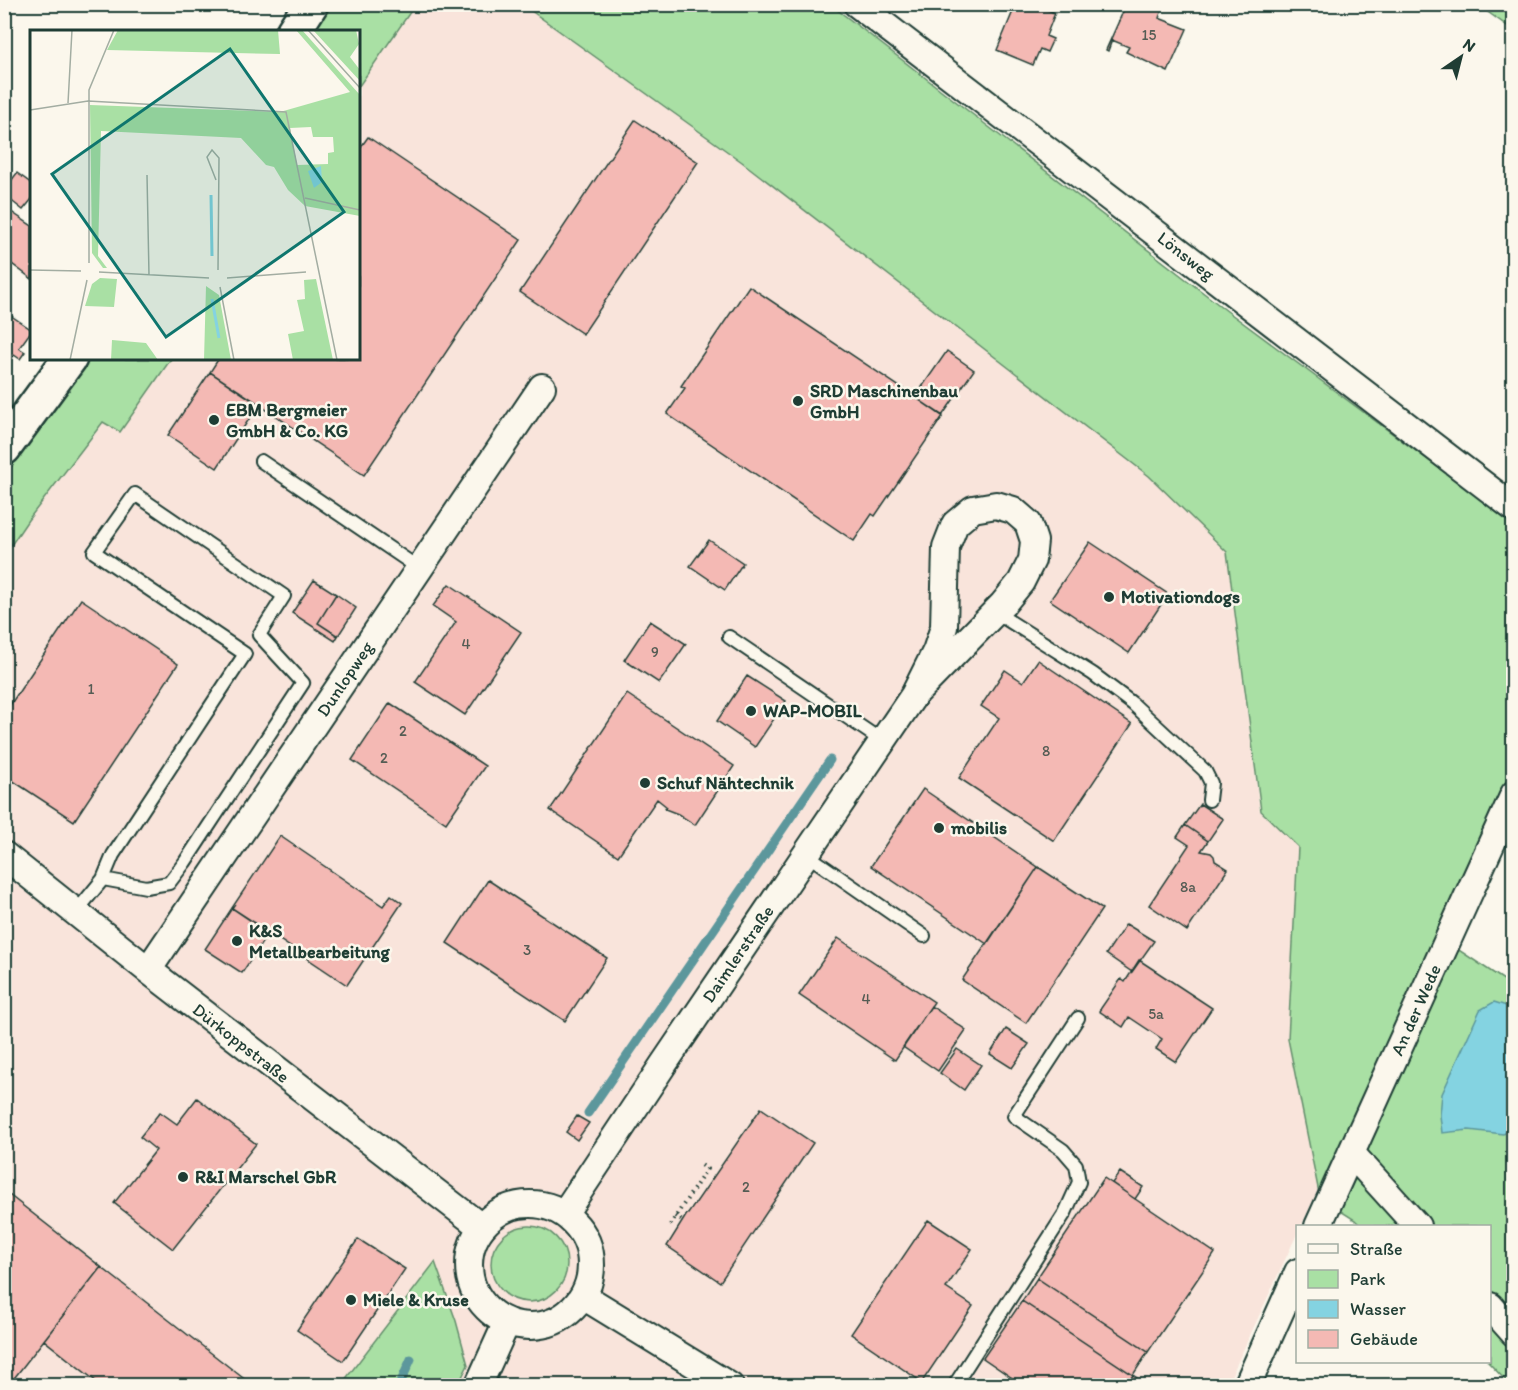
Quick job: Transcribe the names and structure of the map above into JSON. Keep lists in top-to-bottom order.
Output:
{
  "streets": {
    "street": [
      "Lönsweg",
      "Dunlopweg",
      "Daimlerstraße",
      "An der Wede",
      "Dürkoppstraße"
    ]
  },
  "crossings": [
    ["Dunlopweg", "Dürkoppstraße"],
    ["Daimlerstraße", "Dürkoppstraße"]
  ],
  "places": [
    "SRD Maschinenbau GmbH",
    "EBM Bergmeier GmbH & Co. KG",
    "Motivationdogs",
    "WAP-MOBIL",
    "Schuf Nähtechnik",
    "mobilis",
    "K&S Metallbearbeitung",
    "R&I Marschel GbR",
    "Miele & Kruse"
  ],
  "house_numbers": [
    "15",
    "4",
    "9",
    "1",
    "2",
    "8",
    "2",
    "8a",
    "3",
    "4",
    "5a",
    "2"
  ],
  "legend": [
    "Straße",
    "Park",
    "Wasser",
    "Gebäude"
  ],
  "north": "top right"
}
